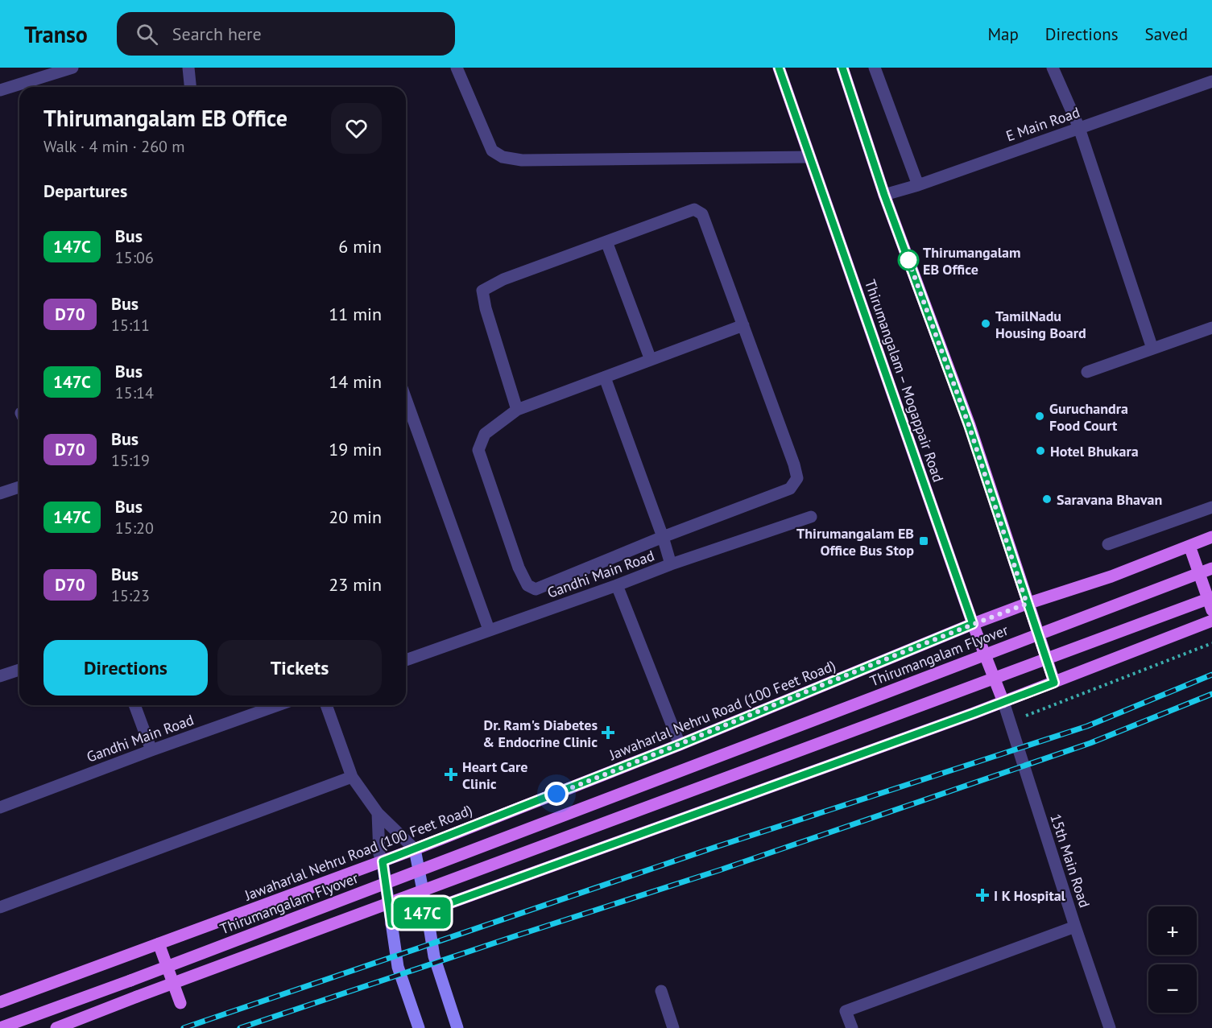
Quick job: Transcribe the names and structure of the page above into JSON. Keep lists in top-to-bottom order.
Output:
{
  "streets": {
    "main road": ["Thirumangalam – Mogappair Road", "Thirumangalam Flyover", "Jawaharlal Nehru Road (100 Feet Road)"],
    "street": ["E Main Road", "Gandhi Main Road", "15th Main Road"]
  },
  "crossings": [
    ["Thirumangalam – Mogappair Road", "Jawaharlal Nehru Road (100 Feet Road)"],
    ["Thirumangalam – Mogappair Road", "15th Main Road"]
  ],
  "places": {
    "other": [
      "Thirumangalam EB Office",
      "TamilNadu Housing Board",
      "Guruchandra Food Court",
      "Hotel Bhukara",
      "Saravana Bhavan"
    ],
    "transit": ["Thirumangalam EB Office Bus Stop"],
    "health": ["Dr. Ram's Diabetes & Endocrine Clinic", "Heart Care Clinic", "I K Hospital"]
  },
  "lines": ["bus line 147C"],
  "page": {
    "header": "Transo",
    "search": "Search here",
    "nav": ["Map", "Directions", "Saved"],
    "on_map": "147C",
    "heading": [
      ["Thirumangalam EB Office", "Walk · 4 min · 260 m"],
      "Departures"
    ],
    "list": [
      {
        "mark": "147C",
        "name": "Bus",
        "note": "15:06",
        "value": "6 min"
      },
      {
        "mark": "D70",
        "name": "Bus",
        "note": "15:11",
        "value": "11 min"
      },
      {
        "mark": "147C",
        "name": "Bus",
        "note": "15:14",
        "value": "14 min"
      },
      {
        "mark": "D70",
        "name": "Bus",
        "note": "15:19",
        "value": "19 min"
      },
      {
        "mark": "147C",
        "name": "Bus",
        "note": "15:20",
        "value": "20 min"
      },
      {
        "mark": "D70",
        "name": "Bus",
        "note": "15:23",
        "value": "23 min"
      }
    ],
    "buttons": ["Directions", "Tickets"],
    "map_buttons": ["+", "−"]
  }
}
